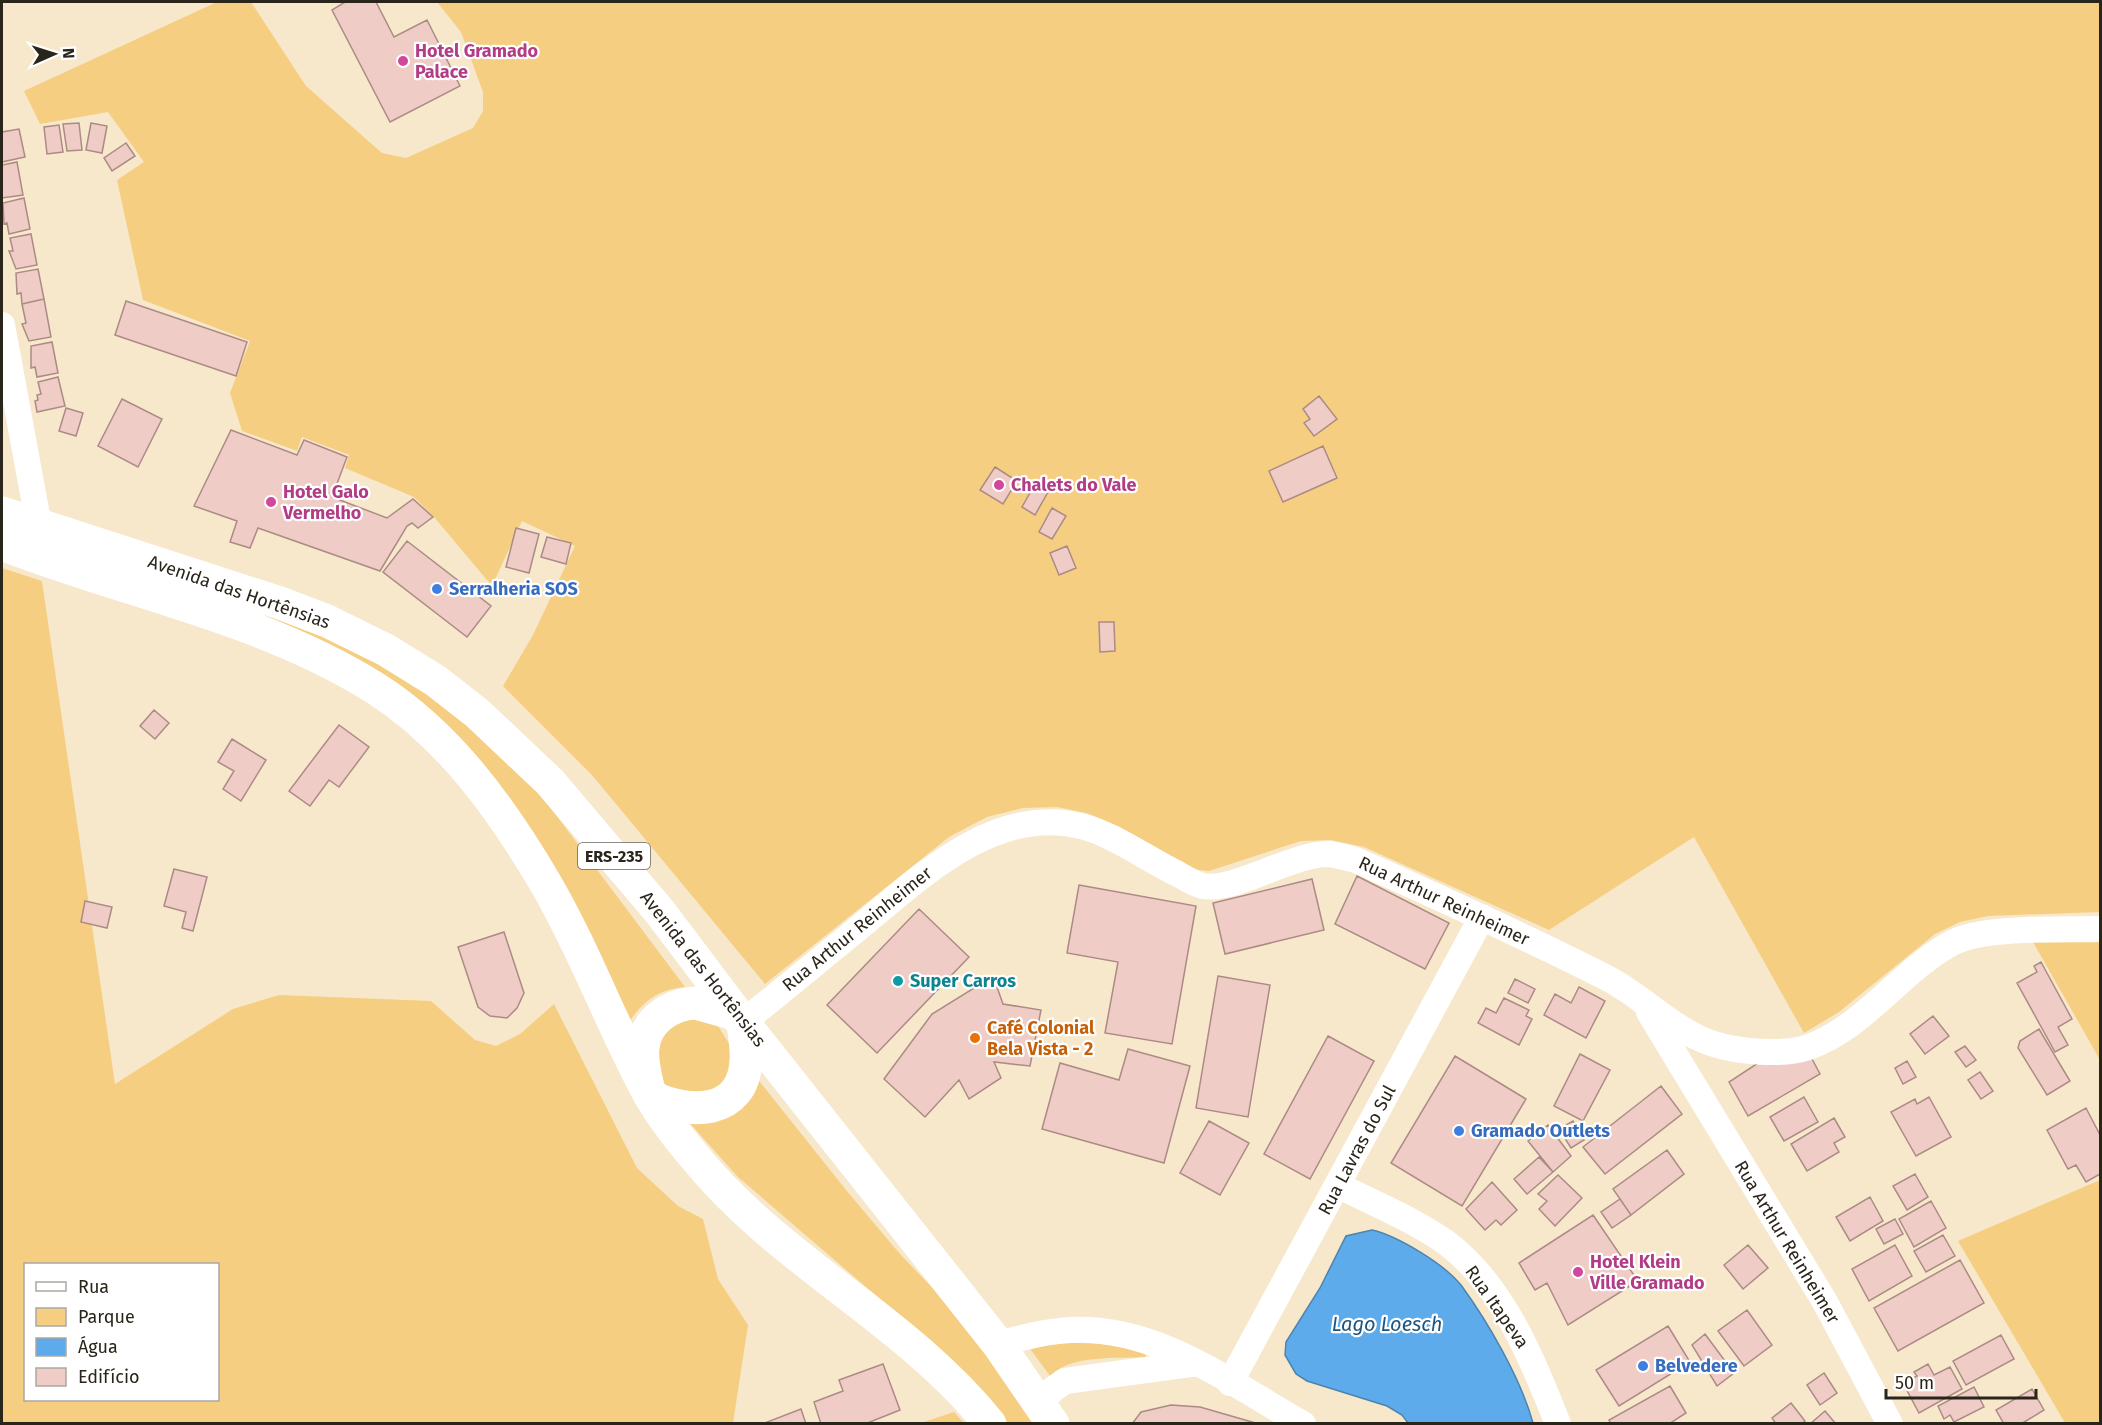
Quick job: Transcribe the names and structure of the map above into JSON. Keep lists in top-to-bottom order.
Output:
{
  "streets": {
    "main road": ["Avenida das Hortênsias", "ERS-235"],
    "street": ["Rua Arthur Reinheimer", "Rua Lavras do Sul", "Rua Itapeva"]
  },
  "crossings": [
    ["Avenida das Hortênsias", "Rua Arthur Reinheimer"],
    ["Rua Arthur Reinheimer", "Rua Lavras do Sul"],
    ["Rua Lavras do Sul", "Rua Itapeva"]
  ],
  "water": ["Lago Loesch"],
  "places": [
    "Hotel Gramado Palace",
    "Chalets do Vale",
    "Hotel Galo Vermelho",
    "Serralheria SOS",
    "Super Carros",
    "Café Colonial Bela Vista - 2",
    "Gramado Outlets",
    "Hotel Klein Ville Gramado",
    "Belvedere"
  ],
  "legend": [
    "Rua",
    "Parque",
    "Água",
    "Edifício"
  ],
  "scale_bar": "50 m",
  "north": "right"
}
